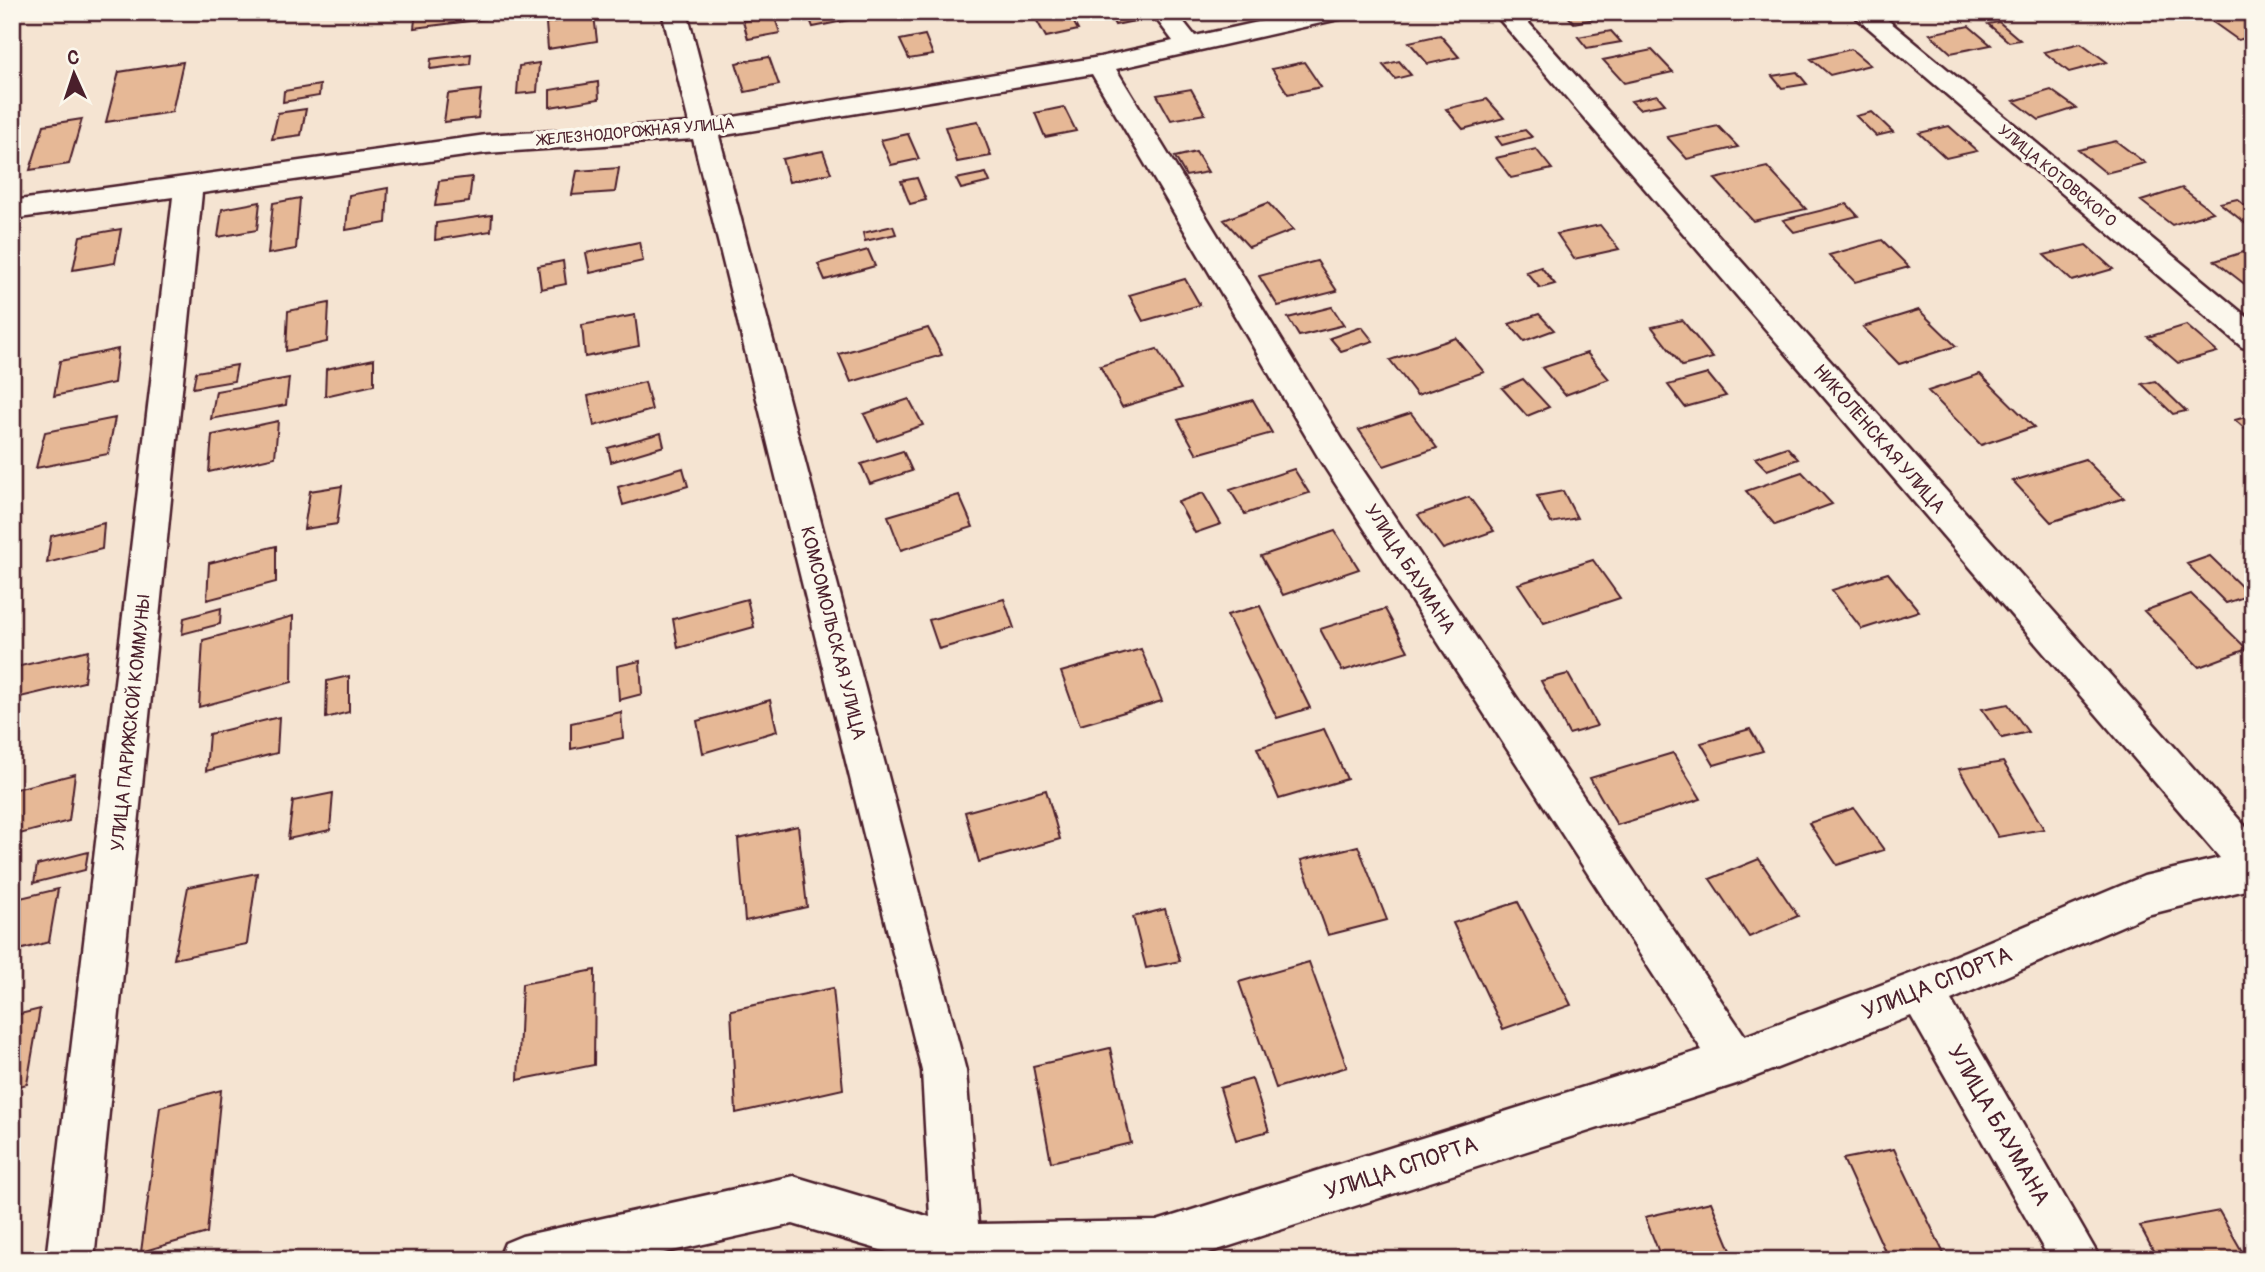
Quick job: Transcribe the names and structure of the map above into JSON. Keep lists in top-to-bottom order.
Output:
{
  "streets": {
    "street": [
      "ЖЕЛЕЗНОДОРОЖНАЯ УЛИЦА",
      "УЛИЦА КОТОВСКОГО",
      "НИКОЛЕНСКАЯ УЛИЦА",
      "УЛИЦА БАУМАНА",
      "КОМСОМОЛЬСКАЯ УЛИЦА",
      "УЛИЦА ПАРИЖСКОЙ КОММУНЫ",
      "УЛИЦА СПОРТА"
    ]
  },
  "crossings": [
    ["ЖЕЛЕЗНОДОРОЖНАЯ УЛИЦА", "УЛИЦА БАУМАНА"],
    ["ЖЕЛЕЗНОДОРОЖНАЯ УЛИЦА", "КОМСОМОЛЬСКАЯ УЛИЦА"],
    ["ЖЕЛЕЗНОДОРОЖНАЯ УЛИЦА", "УЛИЦА ПАРИЖСКОЙ КОММУНЫ"],
    ["НИКОЛЕНСКАЯ УЛИЦА", "УЛИЦА СПОРТА"],
    ["УЛИЦА БАУМАНА", "УЛИЦА СПОРТА"],
    ["КОМСОМОЛЬСКАЯ УЛИЦА", "УЛИЦА СПОРТА"]
  ],
  "north": "top"
}
